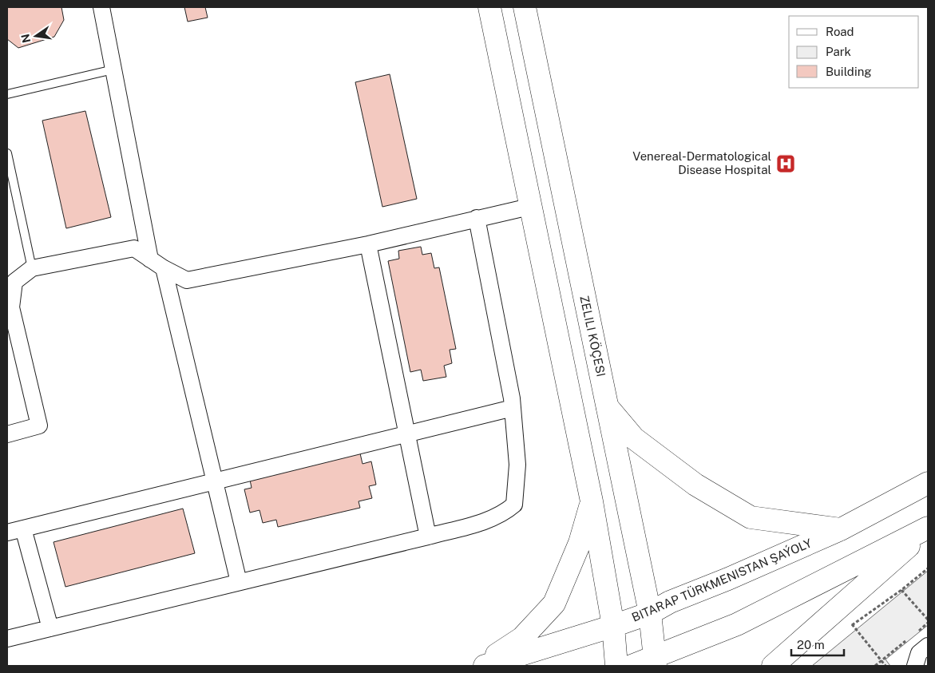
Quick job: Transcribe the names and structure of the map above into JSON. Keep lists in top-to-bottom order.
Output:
{
  "streets": {
    "main road": ["ZELILI KÖÇESI", "BITARAP TÜRKMENISTAN ŞAÝOLY"]
  },
  "crossings": [
    ["ZELILI KÖÇESI", "BITARAP TÜRKMENISTAN ŞAÝOLY"]
  ],
  "places": {
    "hospital": ["Venereal-Dermatological Disease Hospital"]
  },
  "legend": ["Road", "Park", "Building"],
  "scale_bar": "20 m",
  "north": "left"
}
